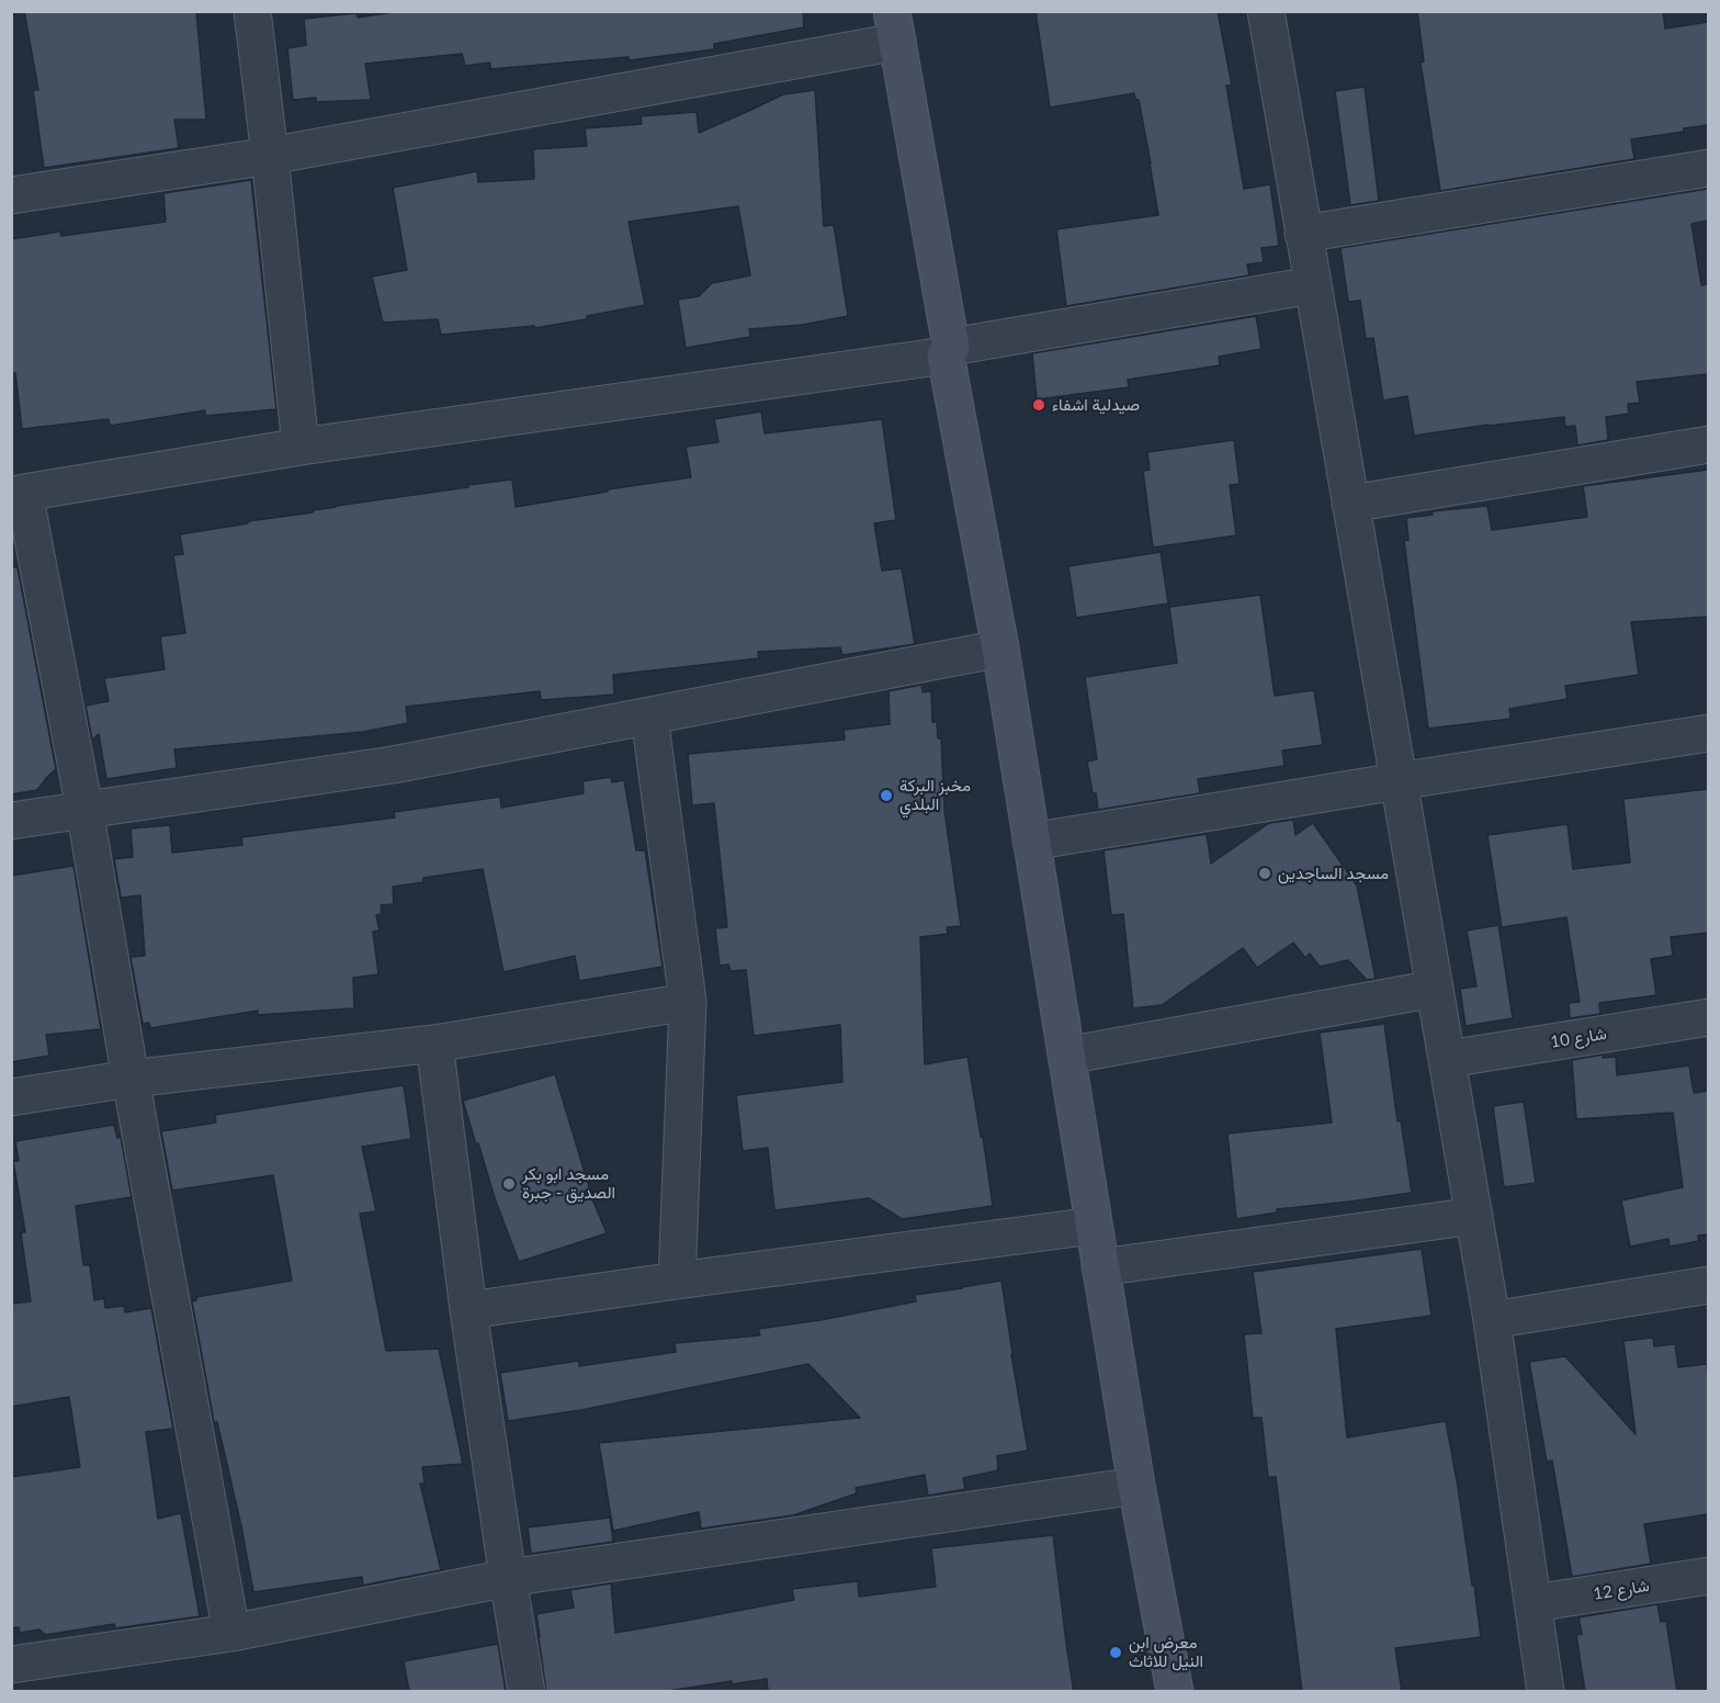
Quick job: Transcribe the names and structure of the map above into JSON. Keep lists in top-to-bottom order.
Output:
{
  "streets": {
    "street": ["شارع 10", "شارع 12"]
  },
  "places": [
    "صيدلية اشفاء",
    "مخبز البركة البلدي",
    "مسجد الساجدين",
    "مسجد ابو بكر الصديق - جبرة",
    "معرض ابن النيل للاثاث"
  ]
}
